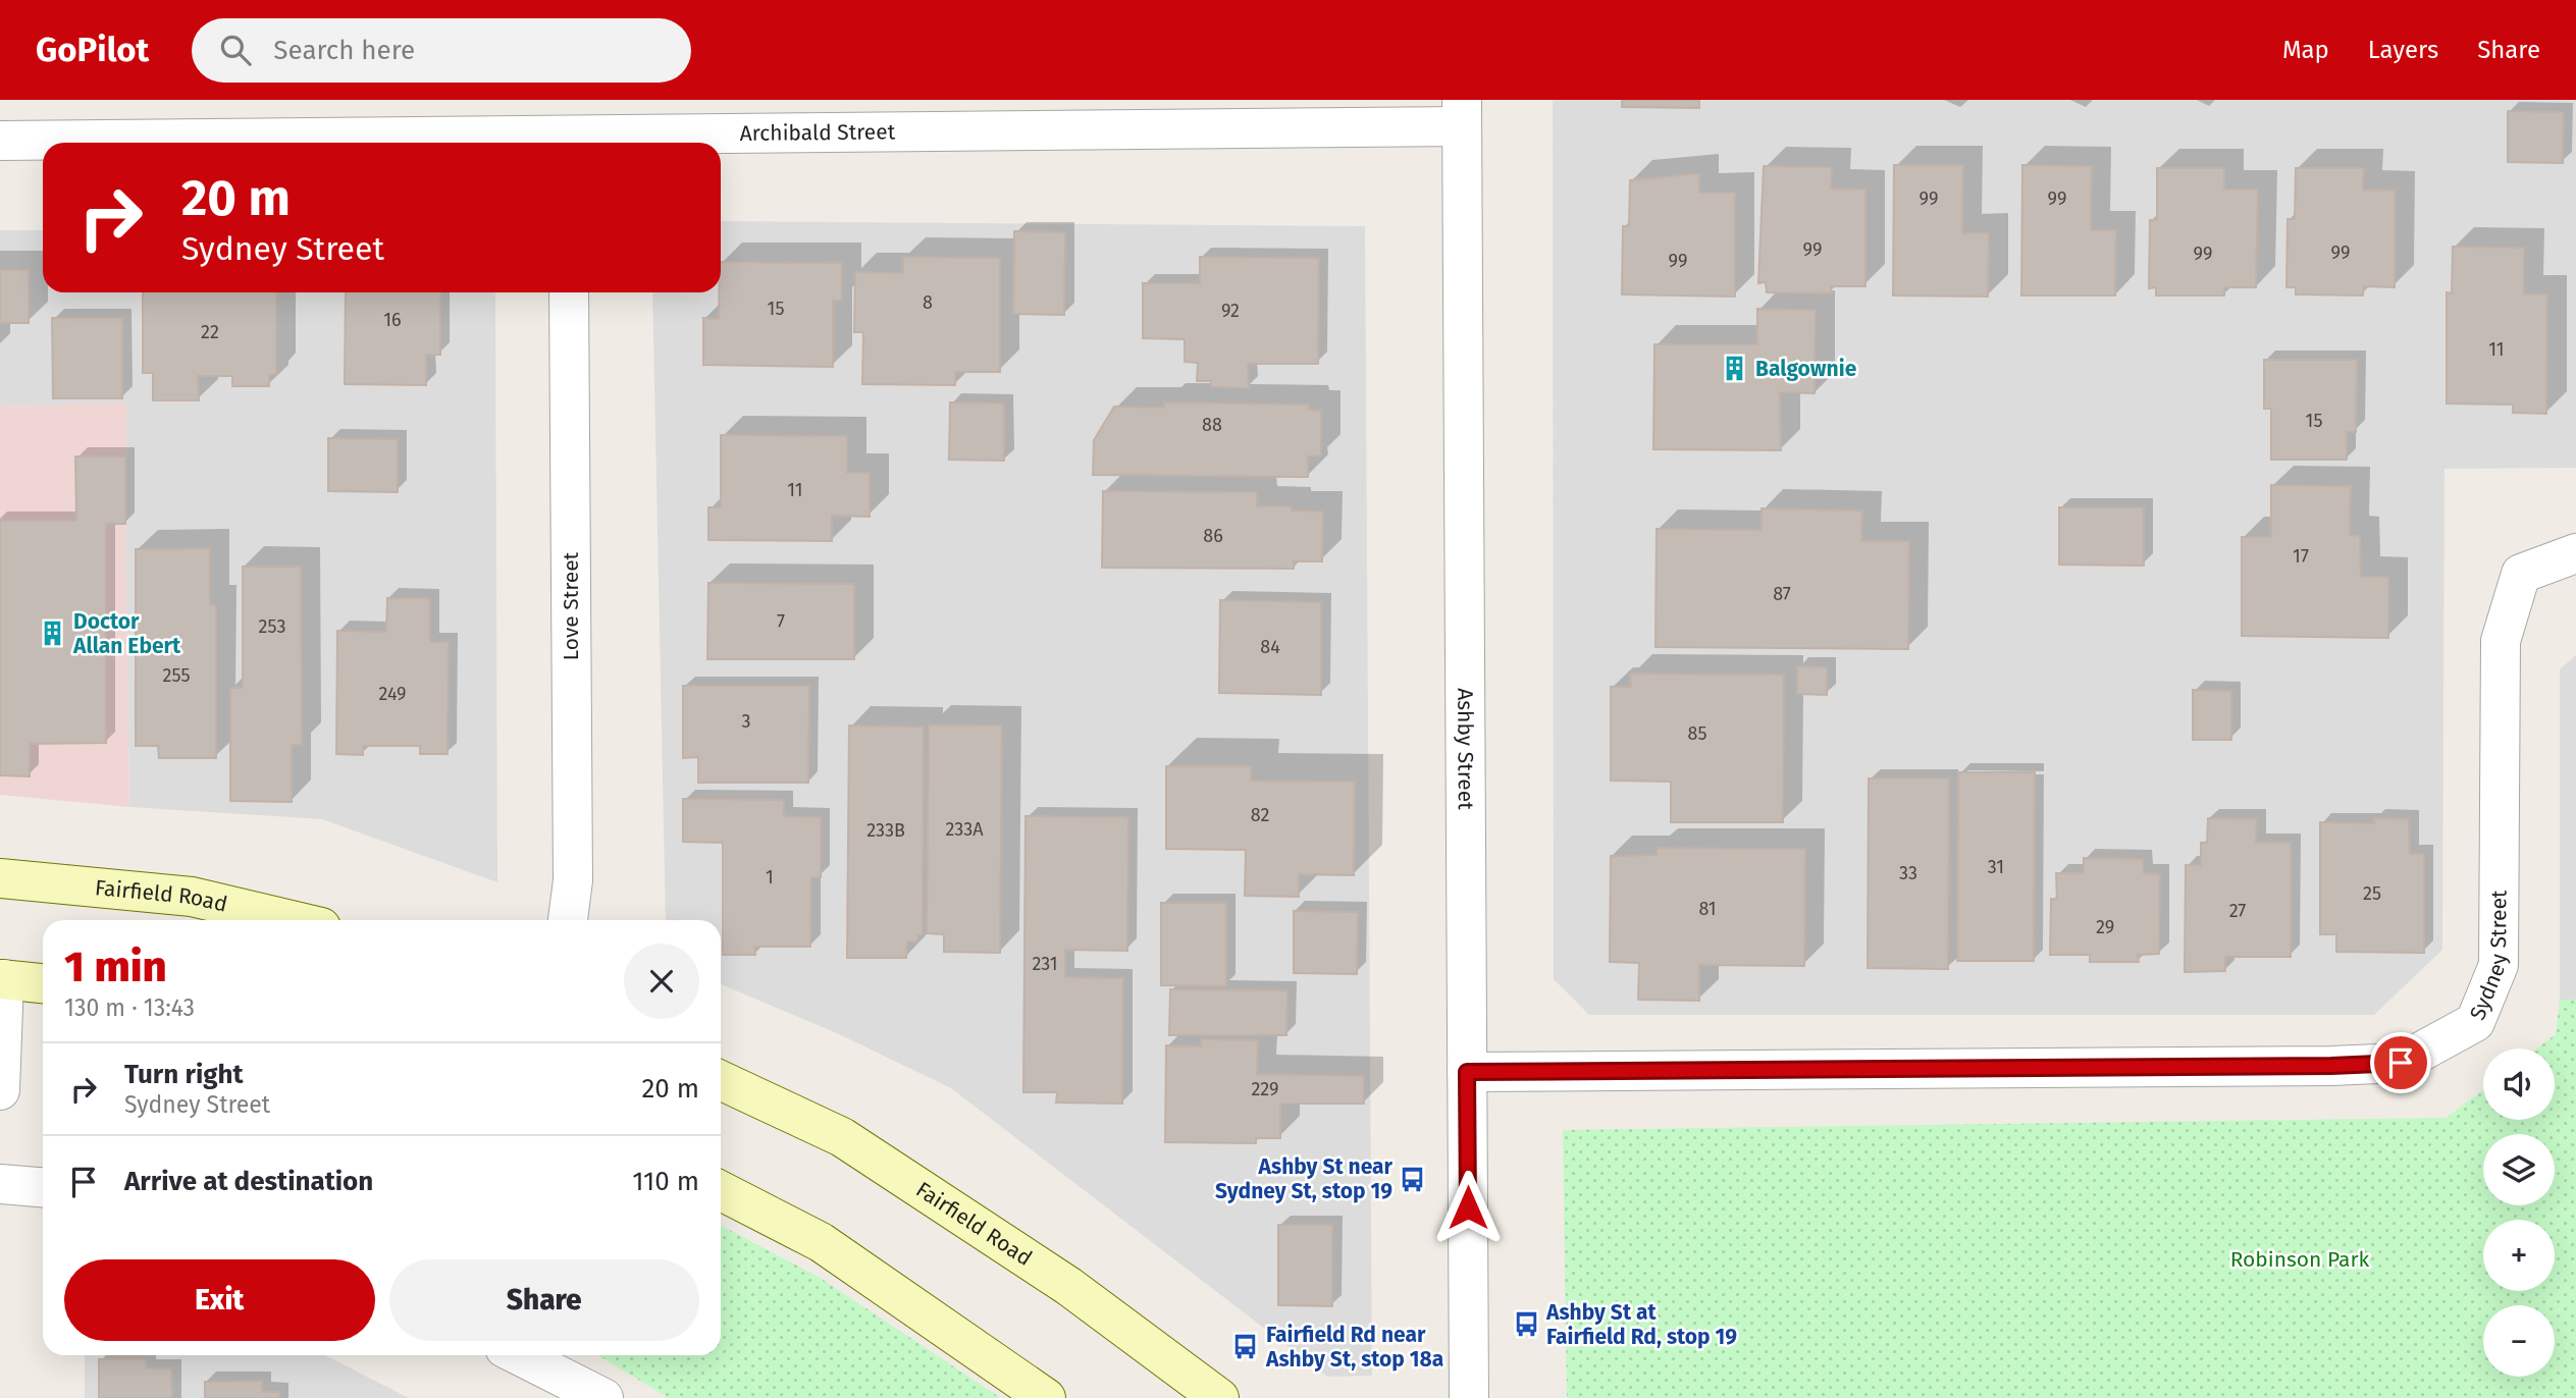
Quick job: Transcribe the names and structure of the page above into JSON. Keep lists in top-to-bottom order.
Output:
{
  "streets": {
    "main road": ["Fairfield Road"],
    "street": [
      "Archibald Street",
      "Love Street",
      "Ashby Street",
      "Sydney Street"
    ]
  },
  "crossings": [
    ["Archibald Street", "Ashby Street"],
    ["Ashby Street", "Sydney Street"]
  ],
  "parks": ["Robinson Park"],
  "places": {
    "building": ["Balgownie", "Doctor Allan Ebert"],
    "bus stop": ["Ashby St near Sydney St, stop 19", "Ashby St at Fairfield Rd, stop 19", "Fairfield Rd near Ashby St, stop 18a"]
  },
  "house_numbers": [
    "99",
    "99",
    "99",
    "99",
    "99",
    "99",
    "8",
    "15",
    "92",
    "16",
    "22",
    "11",
    "15",
    "88",
    "11",
    "86",
    "17",
    "87",
    "7",
    "253",
    "84",
    "255",
    "249",
    "3",
    "85",
    "82",
    "233A",
    "233B",
    "31",
    "33",
    "1",
    "25",
    "81",
    "27",
    "29",
    "231",
    "229"
  ],
  "page": {
    "header": "GoPilot",
    "search": "Search here",
    "nav": ["Map", "Layers", "Share"],
    "turn": ["20 m", "Sydney Street"],
    "heading": ["1 min", "130 m · 13:43"],
    "list": [
      {
        "name": "Turn right",
        "note": "Sydney Street",
        "value": "20 m"
      },
      {
        "name": "Arrive at destination",
        "value": "110 m"
      }
    ],
    "map_buttons": ["+", "−"],
    "buttons": ["Exit", "Share"]
  }
}
